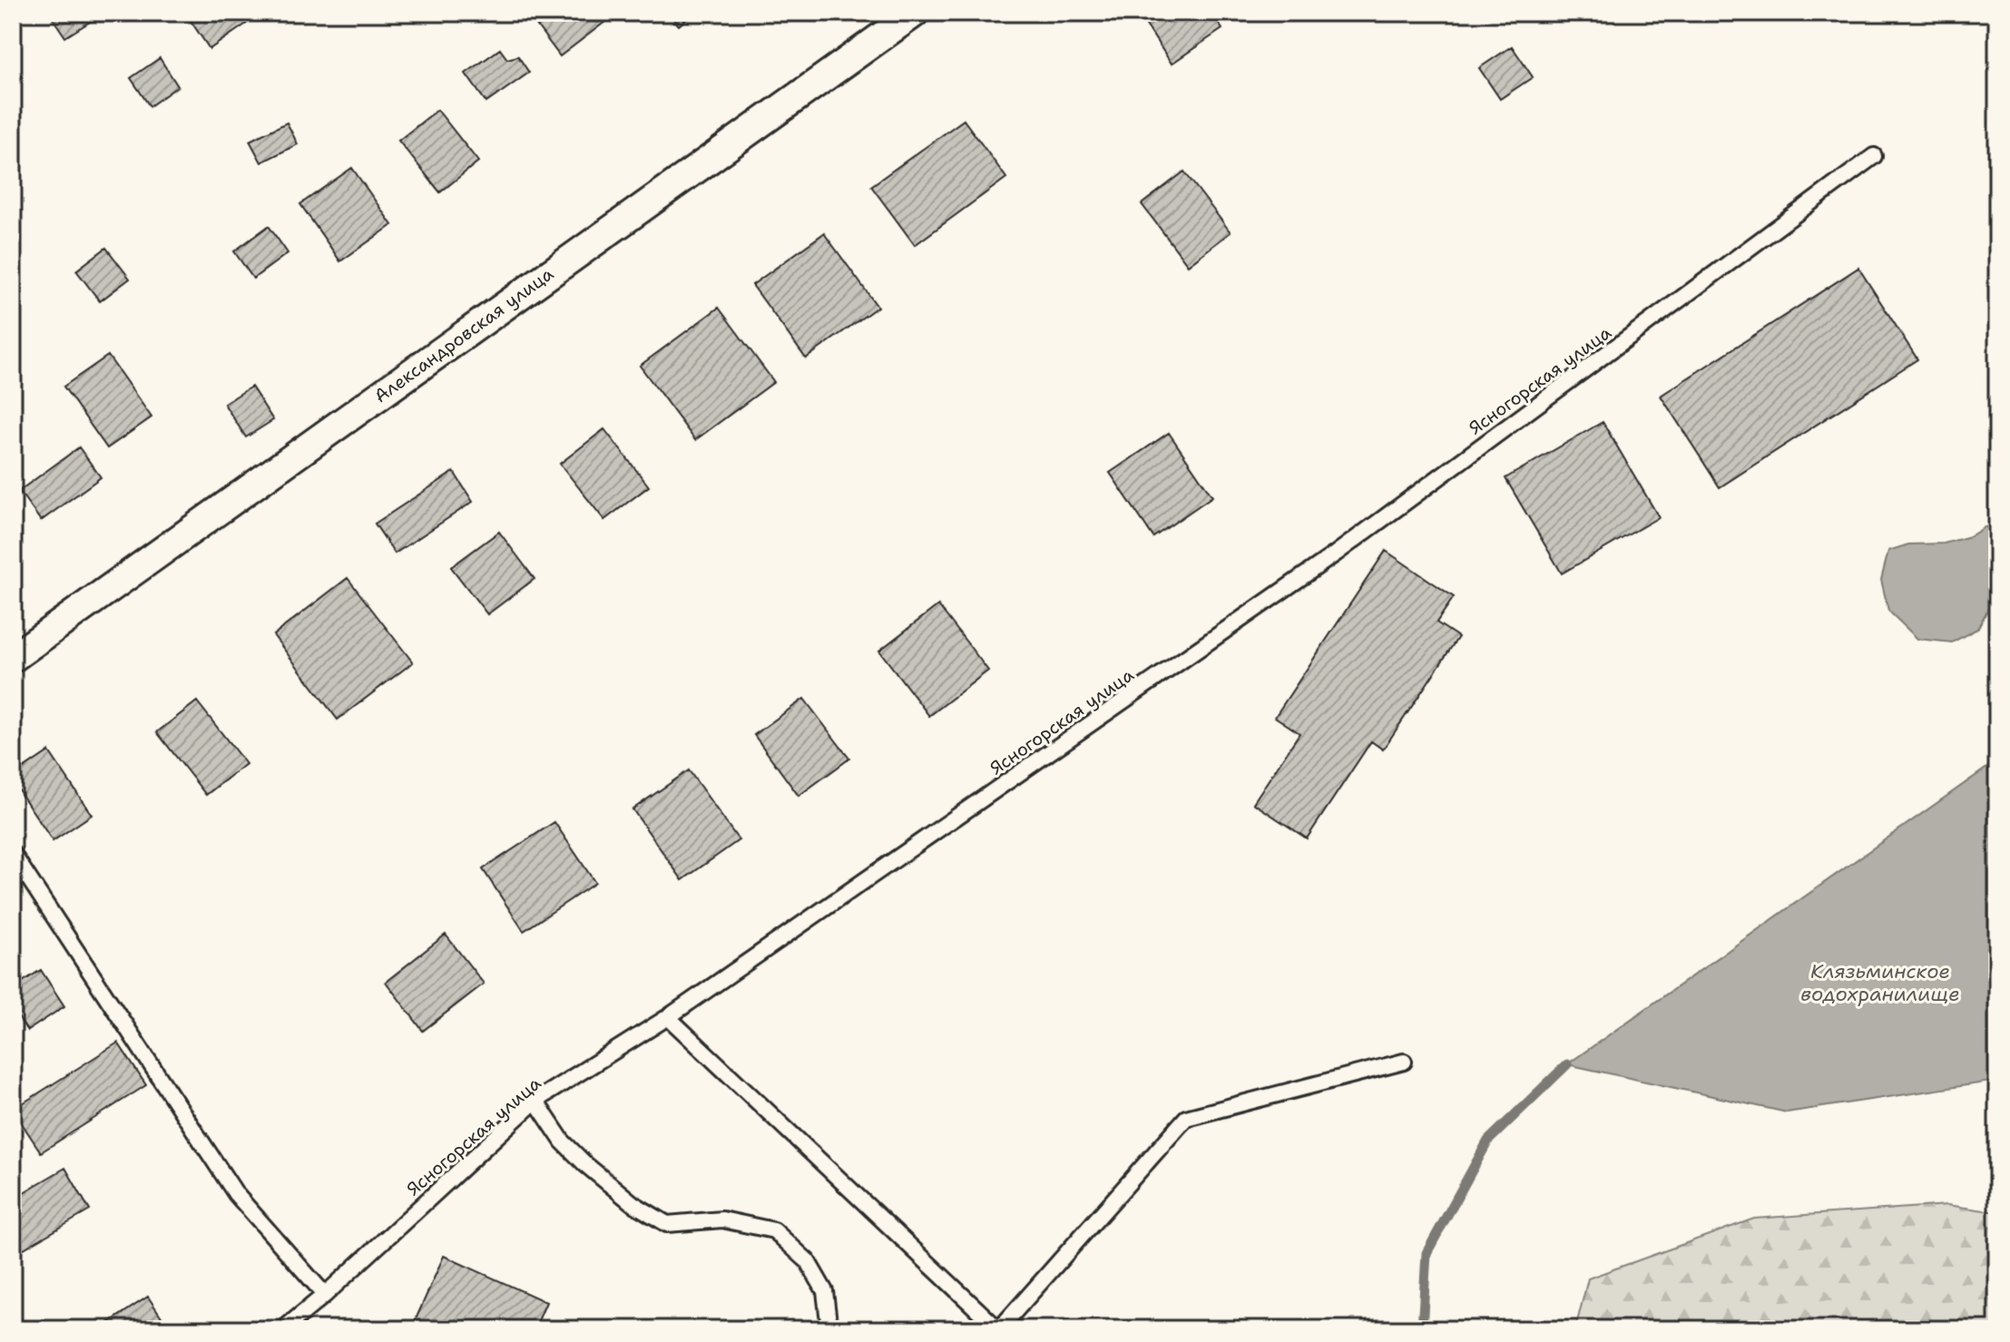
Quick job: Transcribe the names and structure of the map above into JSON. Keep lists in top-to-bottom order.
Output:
{
  "streets": {
    "street": ["Александровская улица"],
    "lane": ["Ясногорская улица"]
  },
  "water": ["Клязьминское водохранилище"]
}
